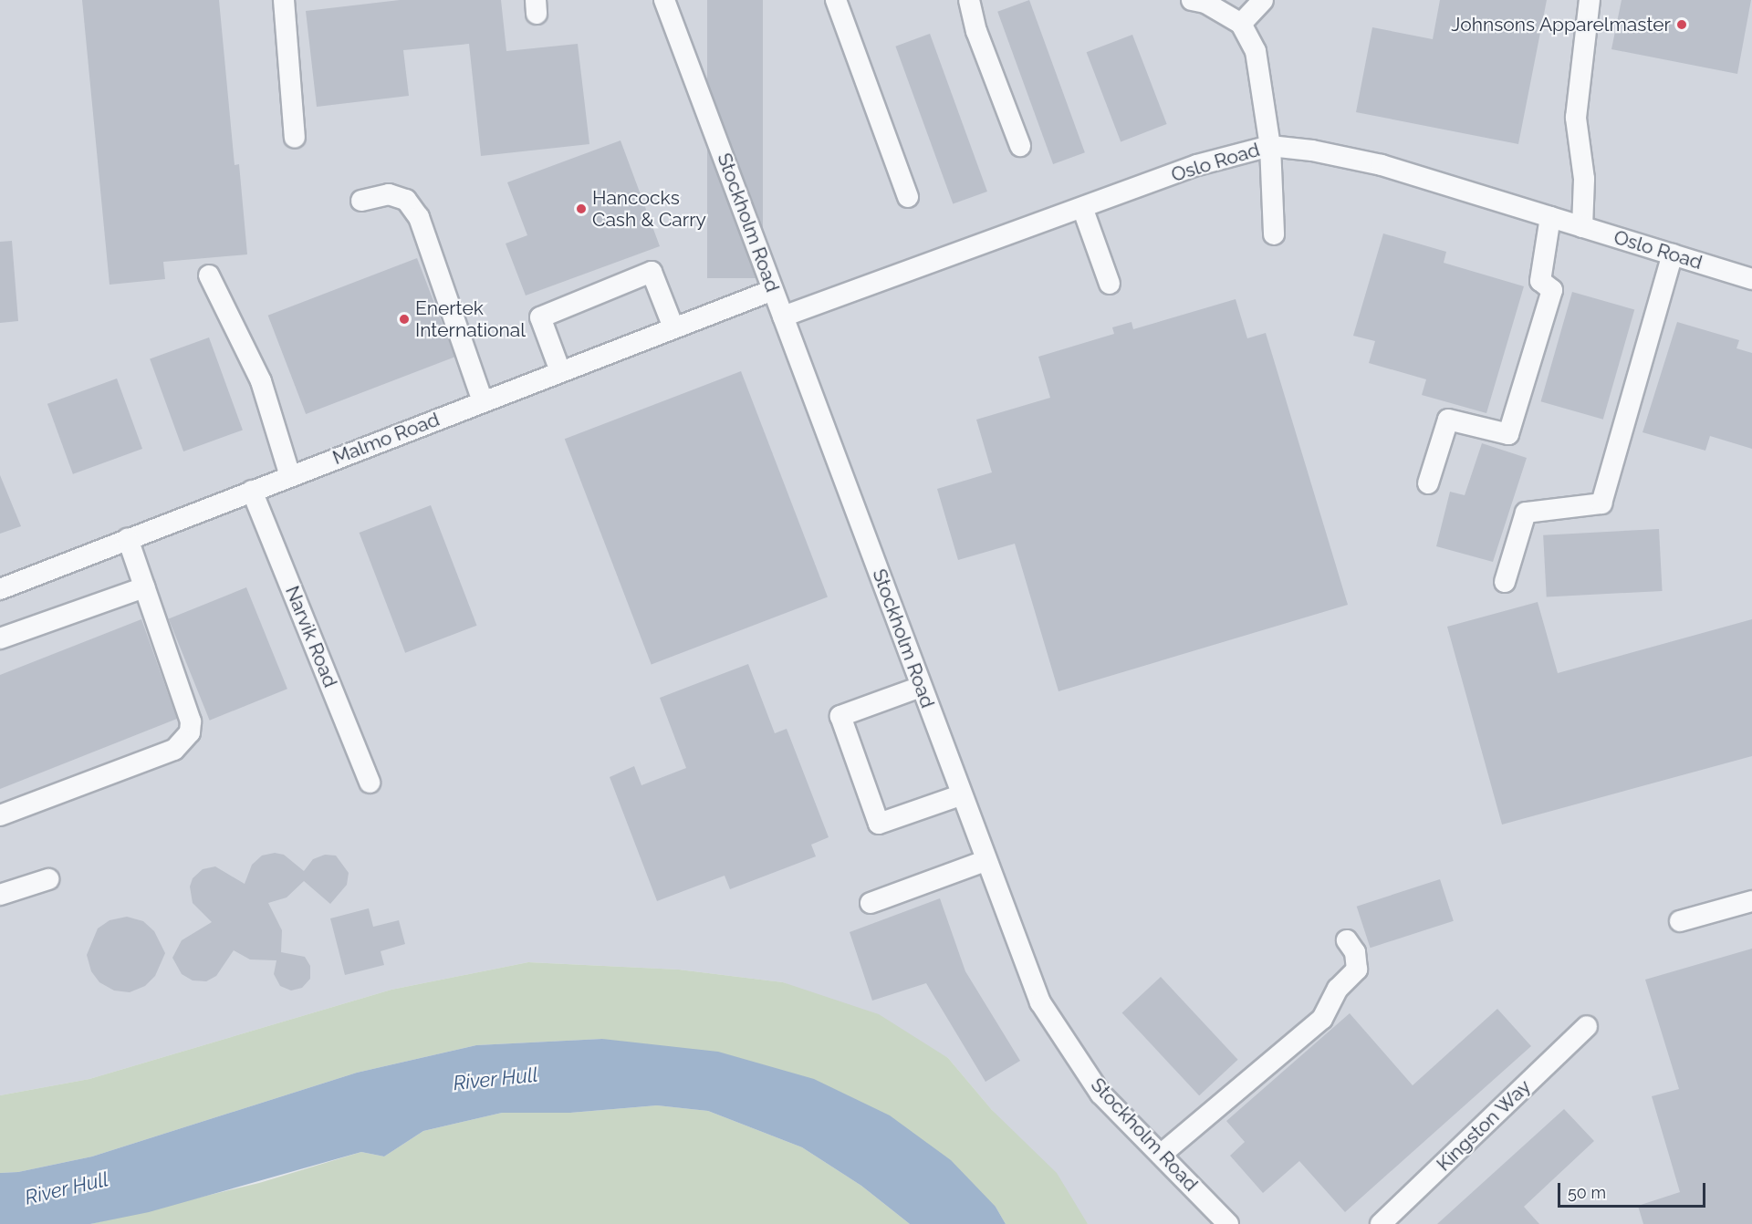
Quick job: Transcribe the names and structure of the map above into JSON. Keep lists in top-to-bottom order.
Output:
{
  "streets": {
    "street": [
      "Oslo Road",
      "Stockholm Road",
      "Malmo Road",
      "Narvik Road",
      "Kingston Way"
    ]
  },
  "crossings": [
    ["Oslo Road", "Stockholm Road"],
    ["Stockholm Road", "Malmo Road"],
    ["Malmo Road", "Narvik Road"]
  ],
  "water": ["River Hull"],
  "places": ["Johnsons Apparelmaster", "Hancocks Cash & Carry", "Enertek International"],
  "scale_bar": "50 m"
}
